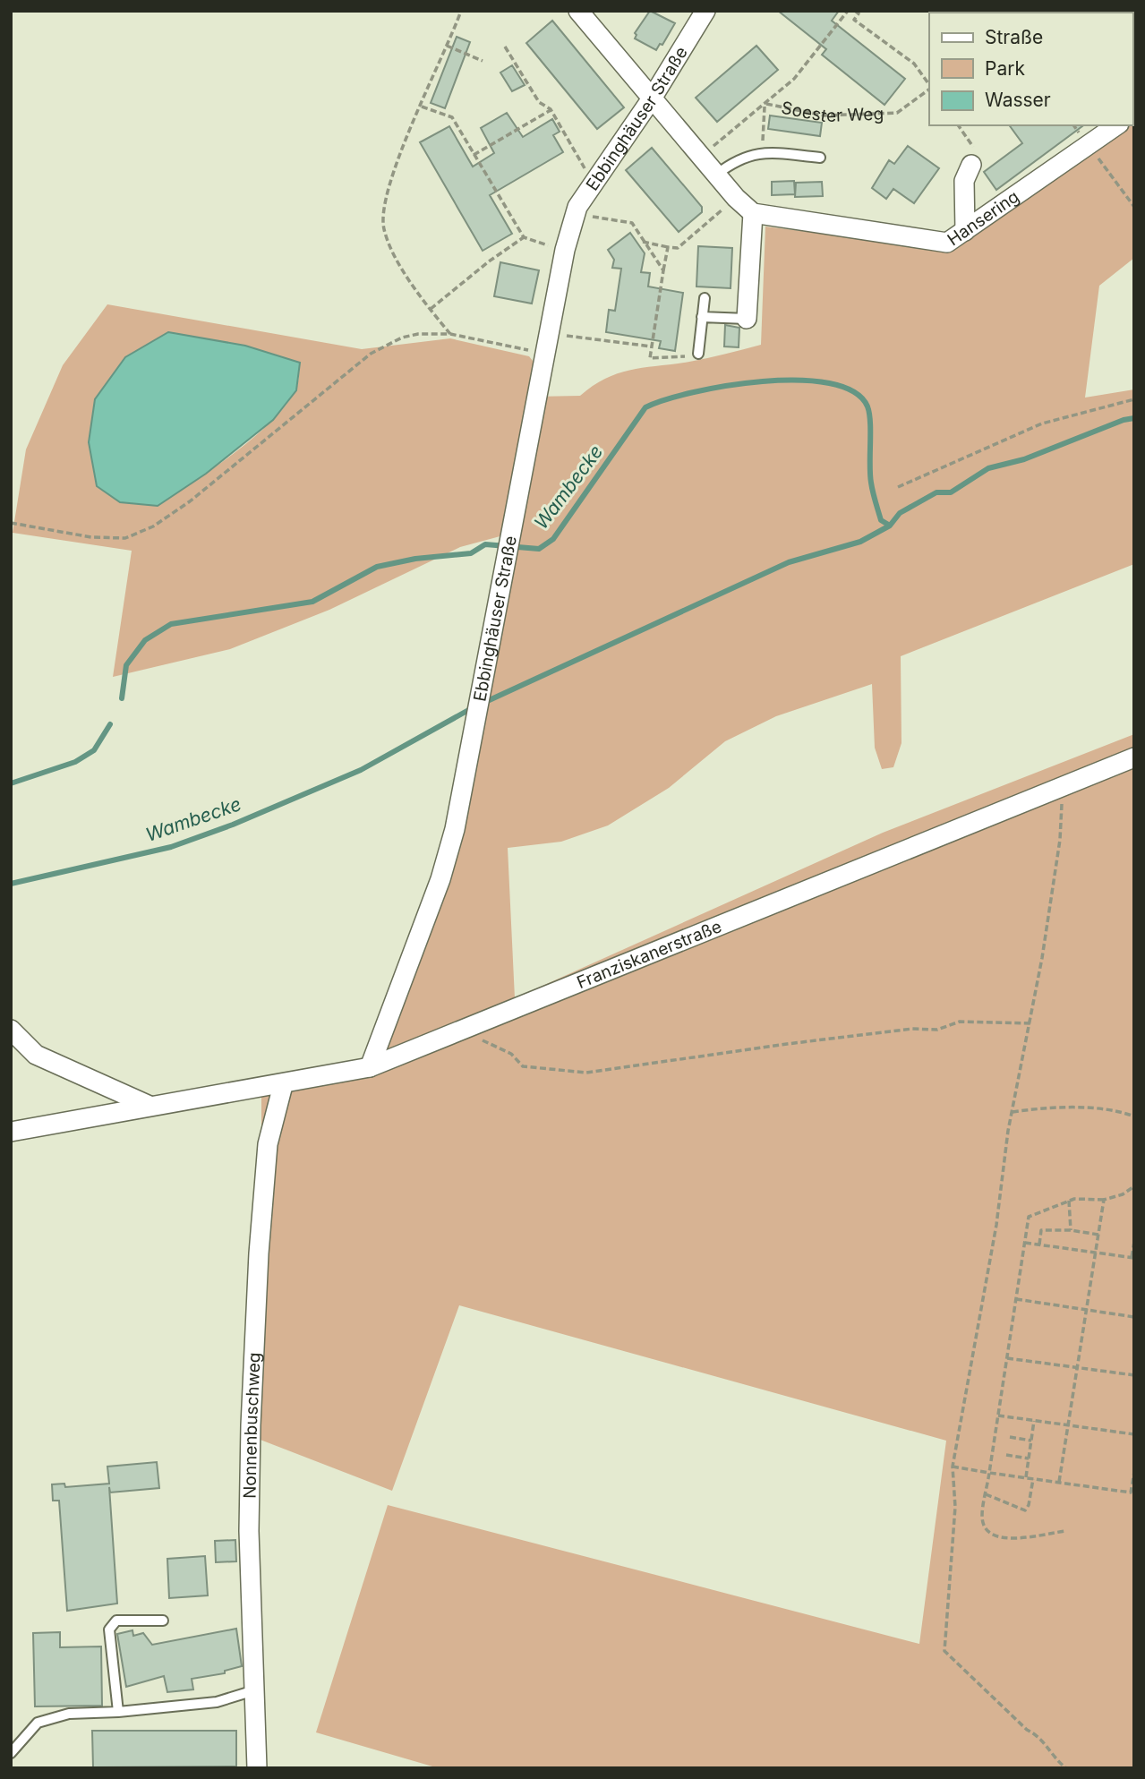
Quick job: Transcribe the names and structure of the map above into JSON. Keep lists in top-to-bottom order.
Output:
{
  "streets": {
    "street": [
      "Ebbinghäuser Straße",
      "Hansering",
      "Franziskanerstraße",
      "Nonnenbuschweg"
    ],
    "path": ["Soester Weg"]
  },
  "crossings": [
    ["Ebbinghäuser Straße", "Franziskanerstraße"],
    ["Franziskanerstraße", "Nonnenbuschweg"]
  ],
  "water": ["Wambecke"],
  "legend": ["Straße", "Park", "Wasser"]
}
